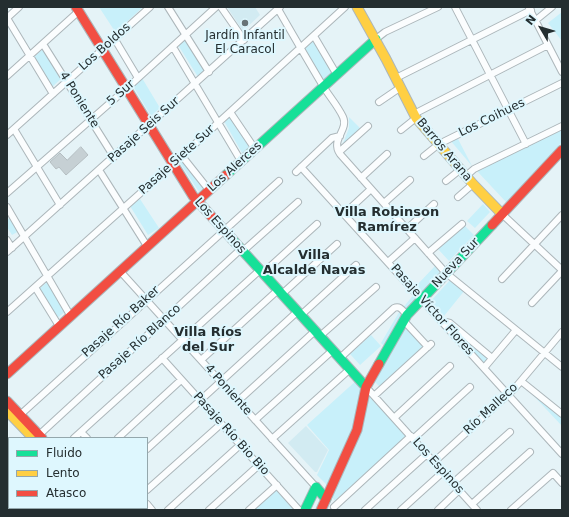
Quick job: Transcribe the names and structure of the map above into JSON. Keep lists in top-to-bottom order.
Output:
{
  "streets": {
    "street": [
      "Los Boldos",
      "5 Sur",
      "4 Poniente",
      "Los Coihues",
      "Pasaje Seis Sur",
      "Barros Arana",
      "Pasaje Siete Sur",
      "Los Alerces",
      "Los Espinos",
      "Nueva Sur",
      "Pasaje Víctor Flores",
      "Pasaje Río Baker",
      "Pasaje Río Blanco",
      "Río Malleco",
      "Pasaje Río Bio Bio"
    ]
  },
  "crossings": [
    ["Los Boldos", "4 Poniente"],
    ["Los Boldos", "Los Espinos"],
    ["5 Sur", "4 Poniente"],
    ["5 Sur", "Los Espinos"],
    ["4 Poniente", "Pasaje Seis Sur"],
    ["4 Poniente", "Los Alerces"],
    ["4 Poniente", "Nueva Sur"],
    ["4 Poniente", "Pasaje Río Baker"],
    ["4 Poniente", "Pasaje Río Blanco"],
    ["Los Coihues", "Barros Arana"],
    ["Pasaje Seis Sur", "Los Espinos"],
    ["Barros Arana", "Los Alerces"],
    ["Barros Arana", "Nueva Sur"],
    ["Pasaje Siete Sur", "Los Espinos"],
    ["Los Alerces", "Los Espinos"],
    ["Los Espinos", "Nueva Sur"],
    ["Los Espinos", "Pasaje Río Baker"],
    ["Los Espinos", "Pasaje Río Blanco"],
    ["Los Espinos", "Río Malleco"],
    ["Nueva Sur", "Pasaje Víctor Flores"],
    ["Pasaje Víctor Flores", "Río Malleco"]
  ],
  "districts": ["Villa Robinson Ramírez", "Villa Alcalde Navas", "Villa Ríos del Sur"],
  "places": ["Jardín Infantil El Caracol"],
  "legend": ["Fluido", "Lento", "Atasco"],
  "north": "top left"
}
